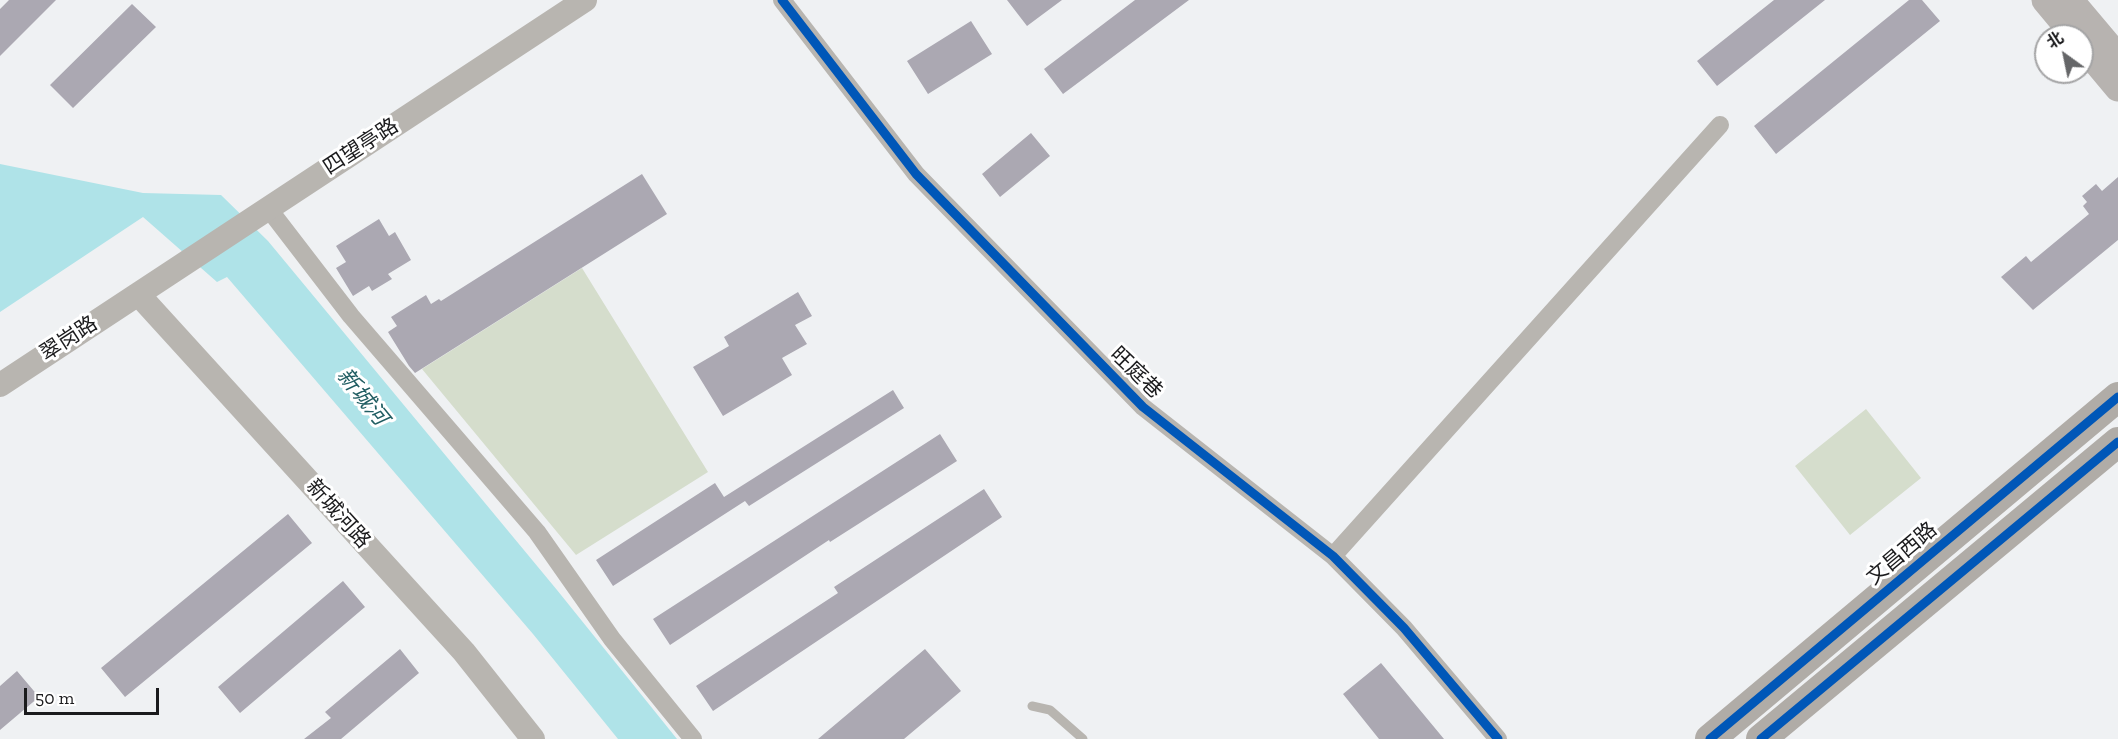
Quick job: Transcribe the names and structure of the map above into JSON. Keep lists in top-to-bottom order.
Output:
{
  "streets": {
    "main road": ["文昌西路"],
    "street": [
      "四望亭路",
      "翠岗路",
      "旺庭巷",
      "新城河路"
    ]
  },
  "crossings": [
    ["四望亭路", "翠岗路"],
    ["四望亭路", "新城河路"],
    ["翠岗路", "新城河路"]
  ],
  "water": ["新城河"],
  "scale_bar": "50 m",
  "north": "top left"
}
